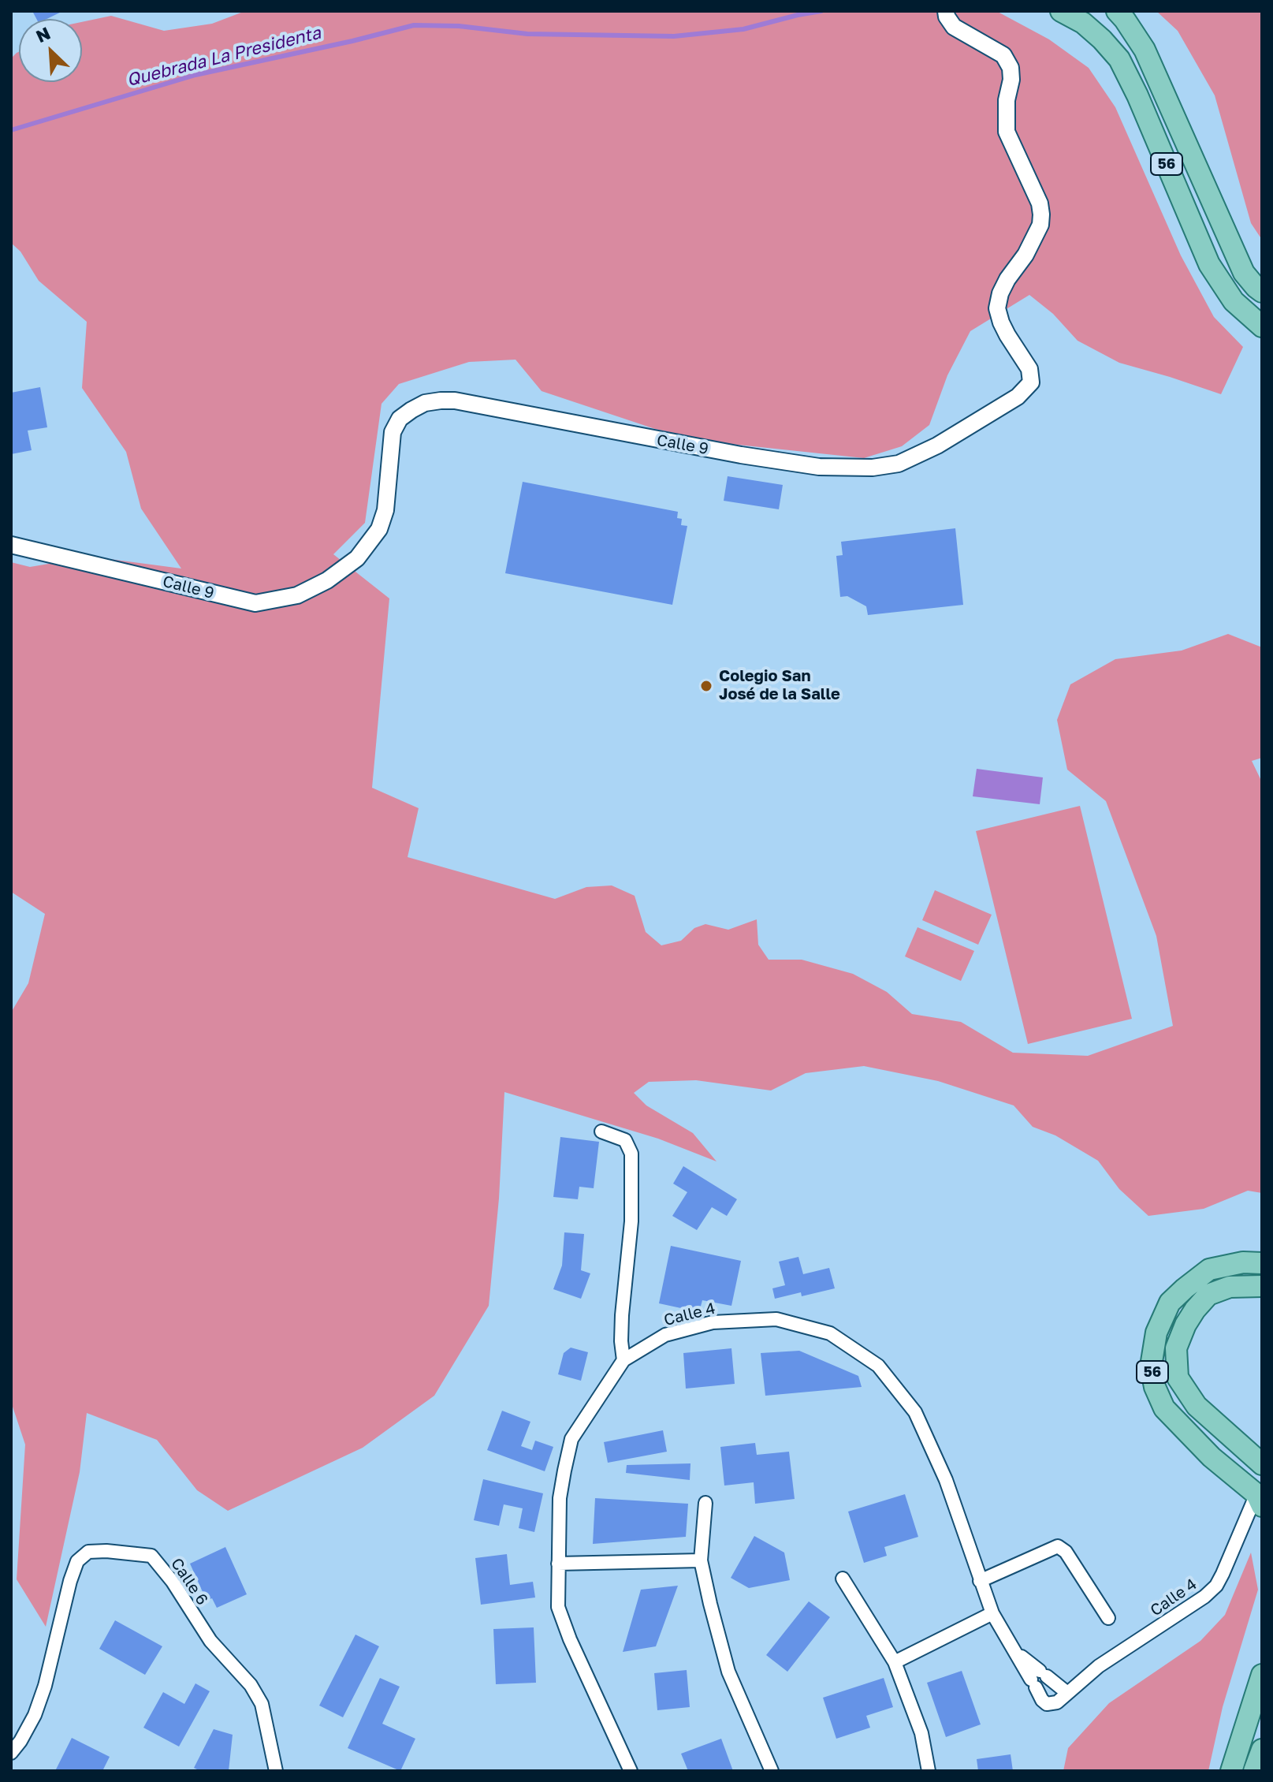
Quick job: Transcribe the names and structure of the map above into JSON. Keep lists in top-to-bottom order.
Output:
{
  "streets": {
    "main road": ["56"],
    "street": ["Calle 9", "Calle 4", "Calle 6"]
  },
  "crossings": [
    ["56", "Calle 4"]
  ],
  "water": ["Quebrada La Presidenta"],
  "places": ["Colegio San José de la Salle"],
  "north": "top left"
}
